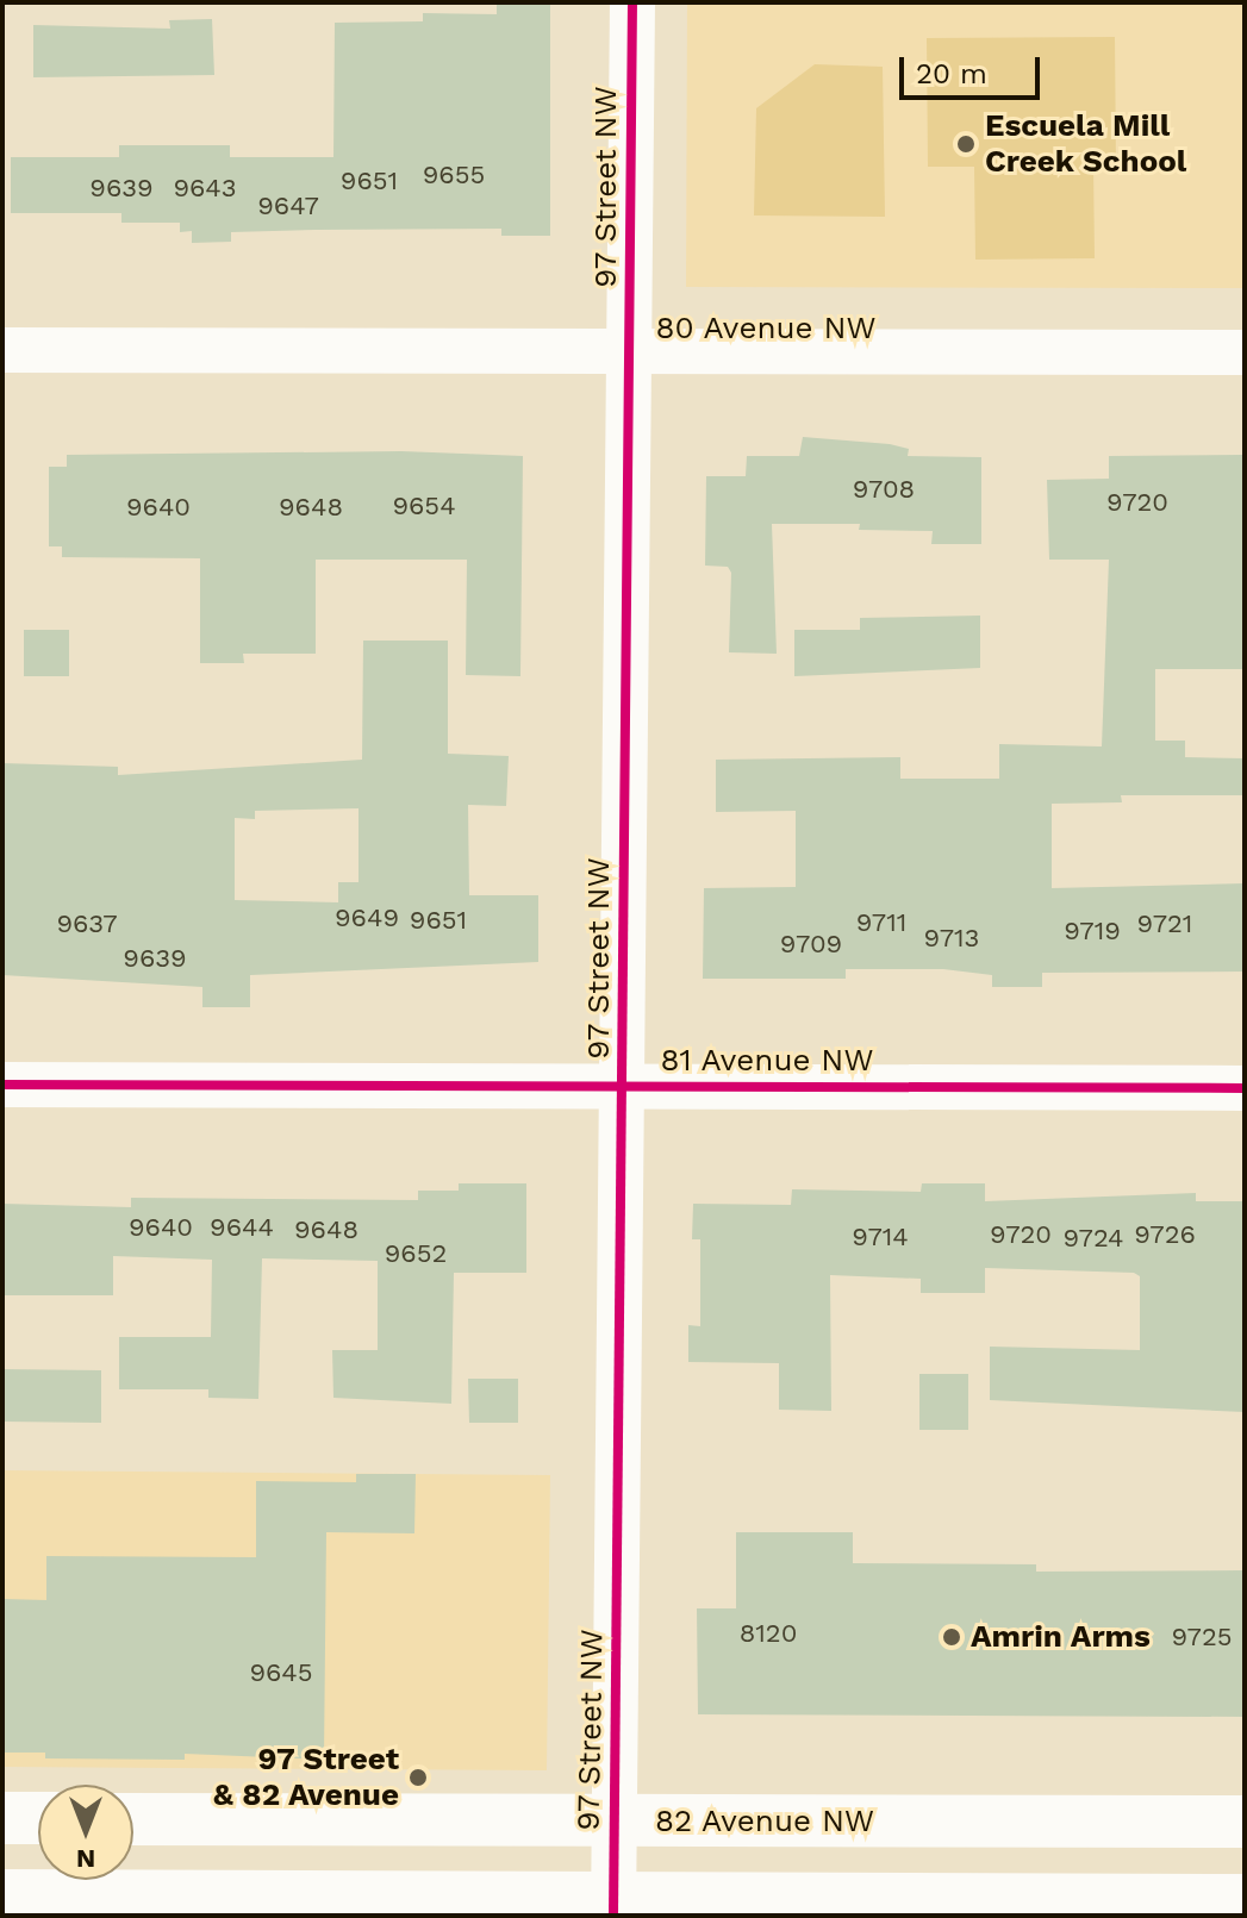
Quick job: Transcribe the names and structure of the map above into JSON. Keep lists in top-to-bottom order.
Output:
{
  "streets": {
    "main road": ["82 Avenue NW"],
    "street": ["97 Street NW", "80 Avenue NW", "81 Avenue NW"]
  },
  "crossings": [
    ["97 Street NW", "80 Avenue NW"],
    ["97 Street NW", "81 Avenue NW"],
    ["97 Street NW", "82 Avenue NW"]
  ],
  "places": ["Escuela Mill Creek School", "Amrin Arms", "97 Street & 82 Avenue"],
  "house_numbers": [
    "9655",
    "9651",
    "9639",
    "9643",
    "9647",
    "9708",
    "9720",
    "9654",
    "9640",
    "9648",
    "9649",
    "9651",
    "9711",
    "9637",
    "9721",
    "9719",
    "9713",
    "9709",
    "9639",
    "9640",
    "9644",
    "9648",
    "9720",
    "9726",
    "9714",
    "9724",
    "9652",
    "8120",
    "9725",
    "9645"
  ],
  "scale_bar": "20 m",
  "north": "bottom"
}
